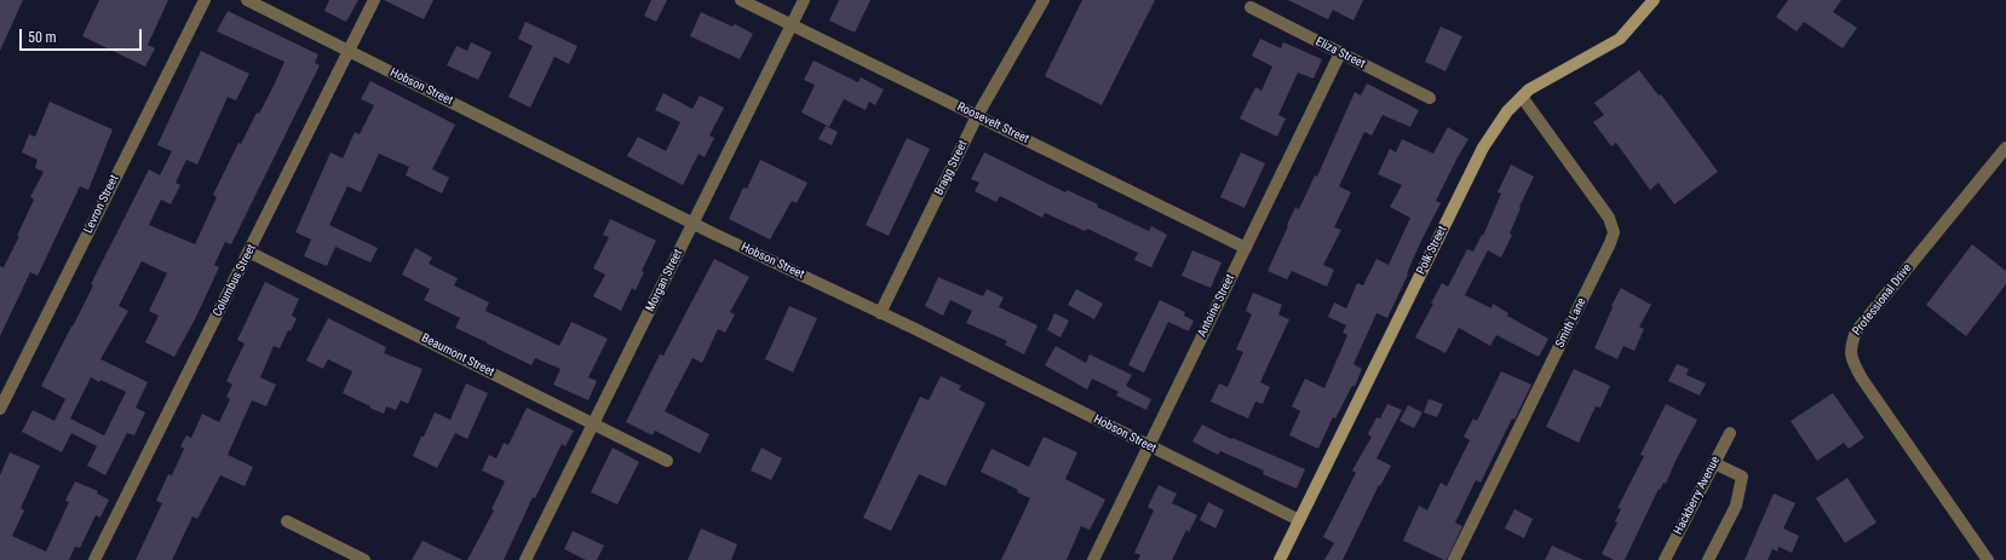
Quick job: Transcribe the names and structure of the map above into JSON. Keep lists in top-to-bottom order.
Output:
{
  "streets": {
    "street": [
      "Eliza Street",
      "Hobson Street",
      "Roosevelt Street",
      "Bragg Street",
      "Levron Street",
      "Polk Street",
      "Columbus Street",
      "Morgan Street",
      "Professional Drive",
      "Antoine Street",
      "Smith Lane",
      "Beaumont Street",
      "Hackberry Avenue"
    ]
  },
  "crossings": [
    ["Eliza Street", "Antoine Street"],
    ["Hobson Street", "Bragg Street"],
    ["Hobson Street", "Polk Street"],
    ["Hobson Street", "Columbus Street"],
    ["Hobson Street", "Morgan Street"],
    ["Hobson Street", "Antoine Street"],
    ["Roosevelt Street", "Bragg Street"],
    ["Roosevelt Street", "Morgan Street"],
    ["Roosevelt Street", "Antoine Street"],
    ["Polk Street", "Smith Lane"],
    ["Columbus Street", "Beaumont Street"],
    ["Morgan Street", "Beaumont Street"]
  ],
  "scale_bar": "50 m"
}
